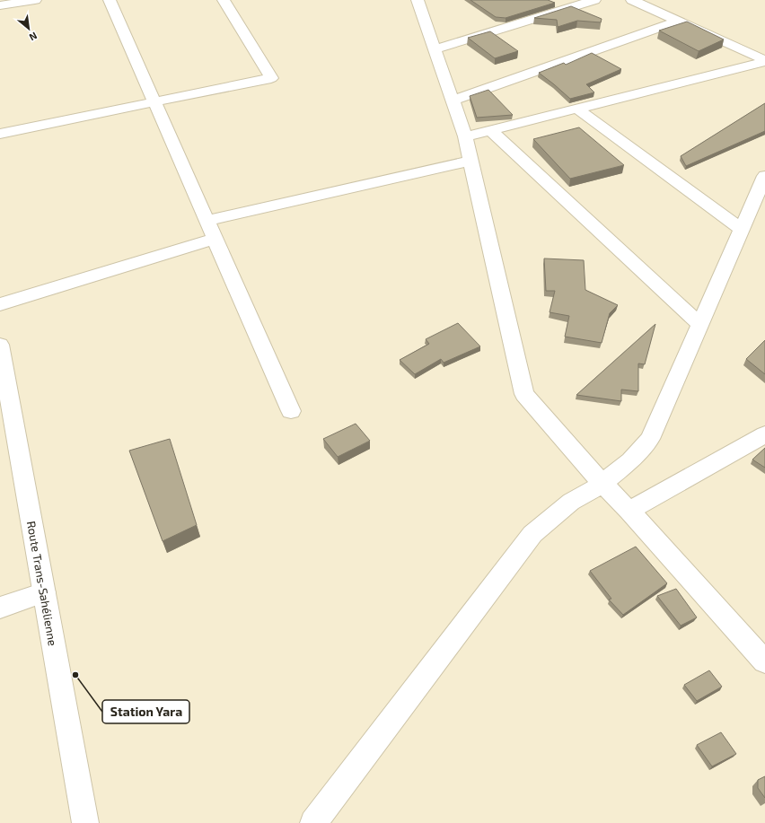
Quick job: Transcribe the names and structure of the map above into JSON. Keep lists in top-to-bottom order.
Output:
{
  "streets": {
    "main road": ["Route Trans-Sahélienne"]
  },
  "places": ["Station Yara"],
  "north": "bottom right"
}
